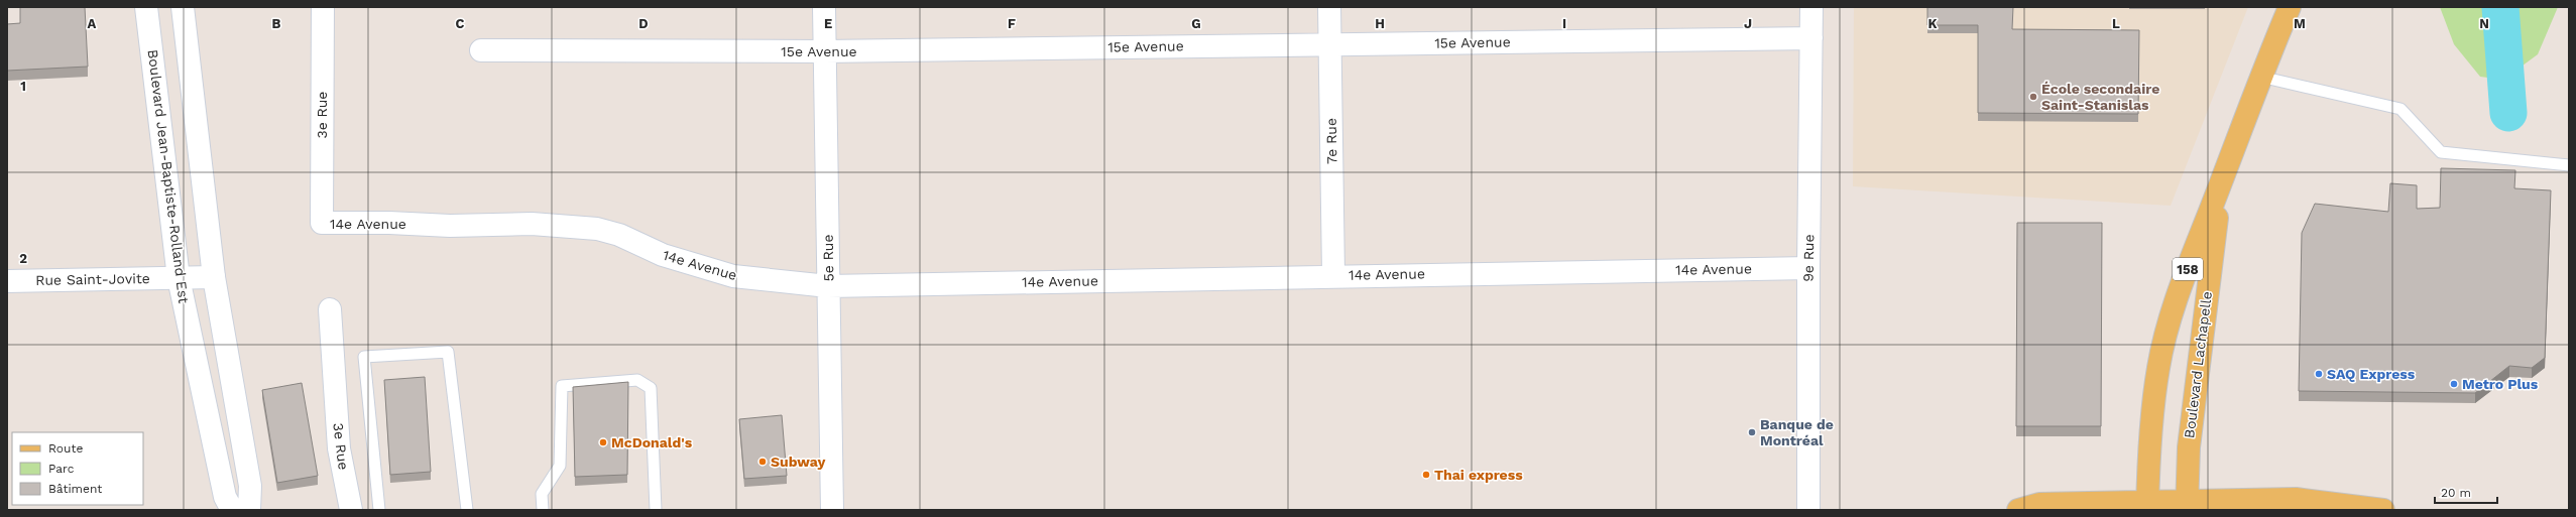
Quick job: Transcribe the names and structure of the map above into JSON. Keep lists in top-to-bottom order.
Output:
{
  "streets": {
    "main road": ["158", "Boulevard Lachapelle"],
    "street": [
      "15e Avenue",
      "3e Rue",
      "7e Rue",
      "Boulevard Jean-Baptiste-Rolland Est",
      "14e Avenue",
      "5e Rue",
      "9e Rue",
      "Rue Saint-Jovite"
    ]
  },
  "crossings": [
    ["15e Avenue", "7e Rue"],
    ["15e Avenue", "5e Rue"],
    ["15e Avenue", "9e Rue"],
    ["3e Rue", "14e Avenue"],
    ["7e Rue", "14e Avenue"],
    ["Boulevard Jean-Baptiste-Rolland Est", "Rue Saint-Jovite"],
    ["14e Avenue", "5e Rue"],
    ["14e Avenue", "9e Rue"]
  ],
  "places": [
    "École secondaire Saint-Stanislas",
    "SAQ Express",
    "Metro Plus",
    "Banque de Montréal",
    "McDonald's",
    "Subway",
    "Thai express"
  ],
  "legend": ["Route", "Parc", "Bâtiment"],
  "scale_bar": "20 m",
  "grid": {
    "columns": [
      "A",
      "B",
      "C",
      "D",
      "E",
      "F",
      "G",
      "H",
      "I",
      "J",
      "K",
      "L",
      "M",
      "N"
    ],
    "rows": ["1", "2"]
  }
}
